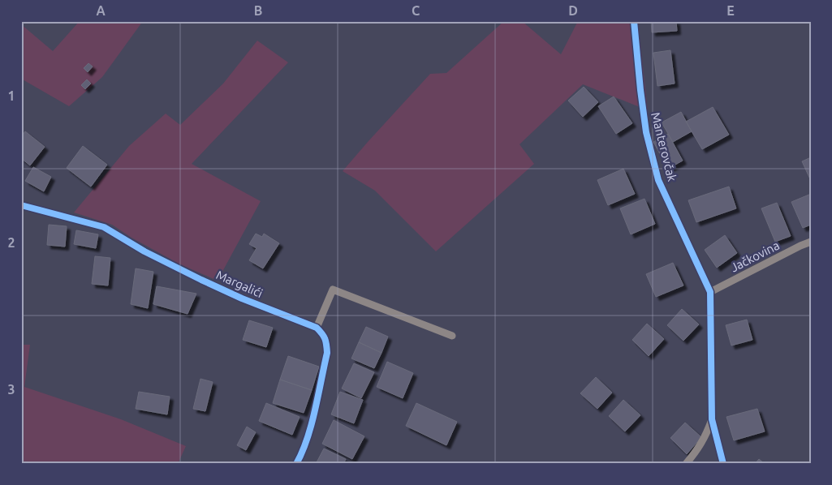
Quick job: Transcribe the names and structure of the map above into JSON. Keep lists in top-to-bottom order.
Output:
{
  "streets": {
    "street": ["Manterovčak", "Jačkovina", "Margalići"]
  },
  "crossings": [
    ["Manterovčak", "Jačkovina"]
  ],
  "grid": {
    "columns": [
      "A",
      "B",
      "C",
      "D",
      "E"
    ],
    "rows": ["1", "2", "3"]
  }
}
